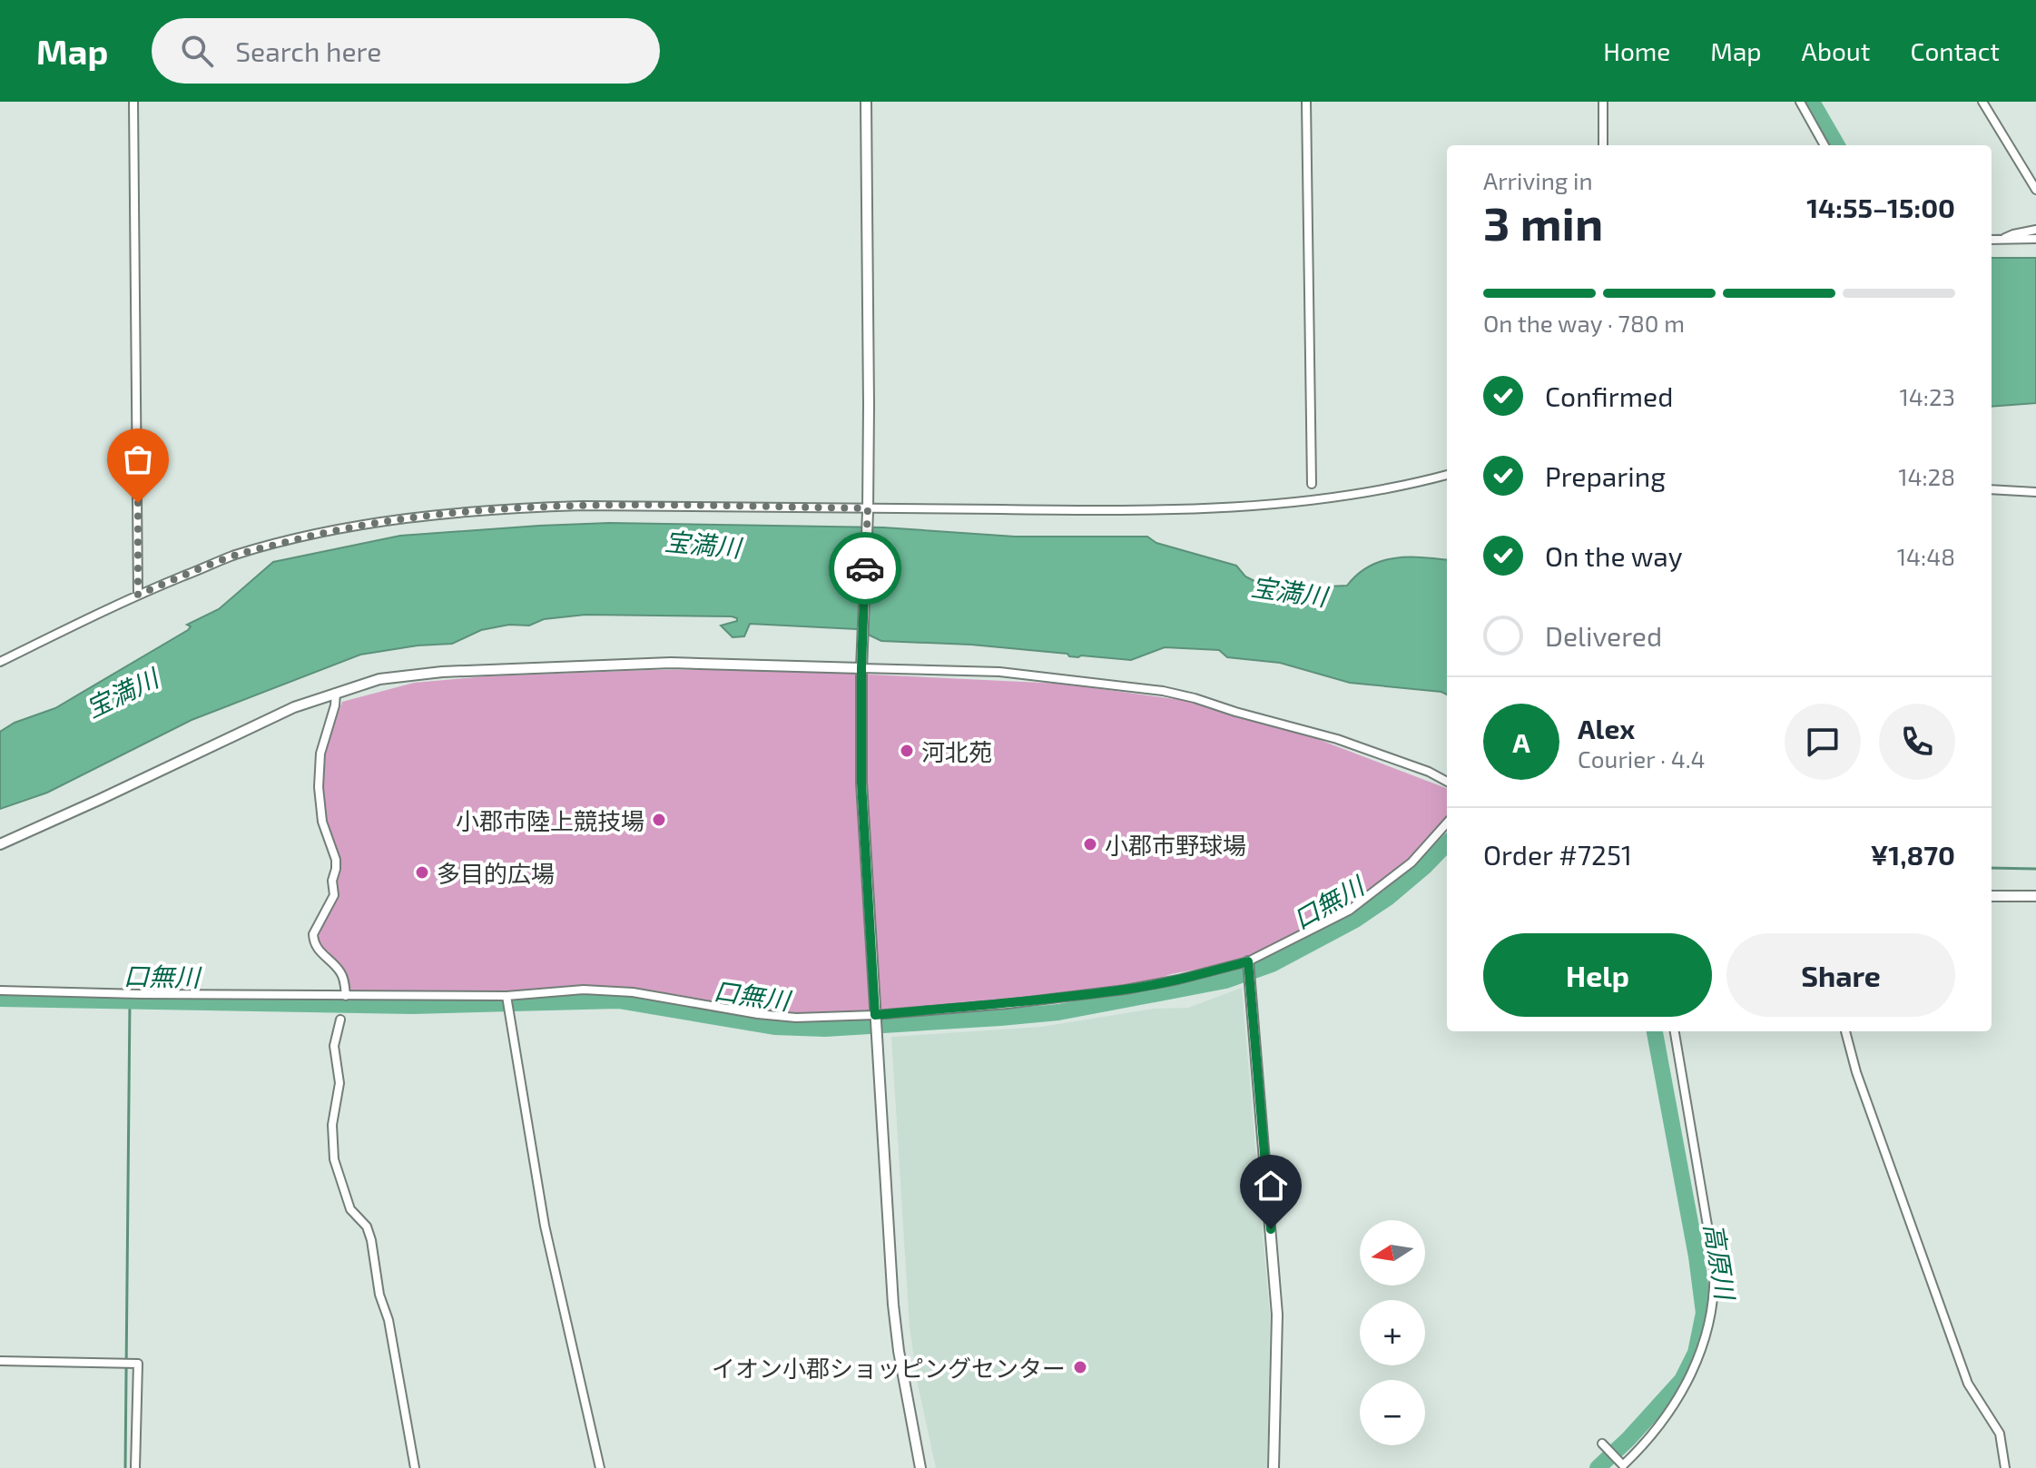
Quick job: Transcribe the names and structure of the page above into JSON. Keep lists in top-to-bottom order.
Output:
{
  "water": ["宝満川", "口無川", "高原川"],
  "places": [
    "河北苑",
    "小郡市陸上競技場",
    "小郡市野球場",
    "多目的広場",
    "イオン小郡ショッピングセンター"
  ],
  "north": "left",
  "page": {
    "header": "Map",
    "search": "Search here",
    "nav": [
      "Home",
      "Map",
      "About",
      "Contact"
    ],
    "heading": ["3 min", "Arriving in", "14:55–15:00"],
    "panel": [
      "Alex",
      "Courier · 4.4",
      "Order #7251",
      "¥1,870"
    ],
    "bar": "On the way · 780 m",
    "list": [
      ["Confirmed", "14:23"],
      ["Preparing", "14:28"],
      ["On the way", "14:48"],
      "Delivered"
    ],
    "round": "A",
    "buttons": ["Help", "Share"],
    "map_buttons": ["+", "−"]
  }
}
